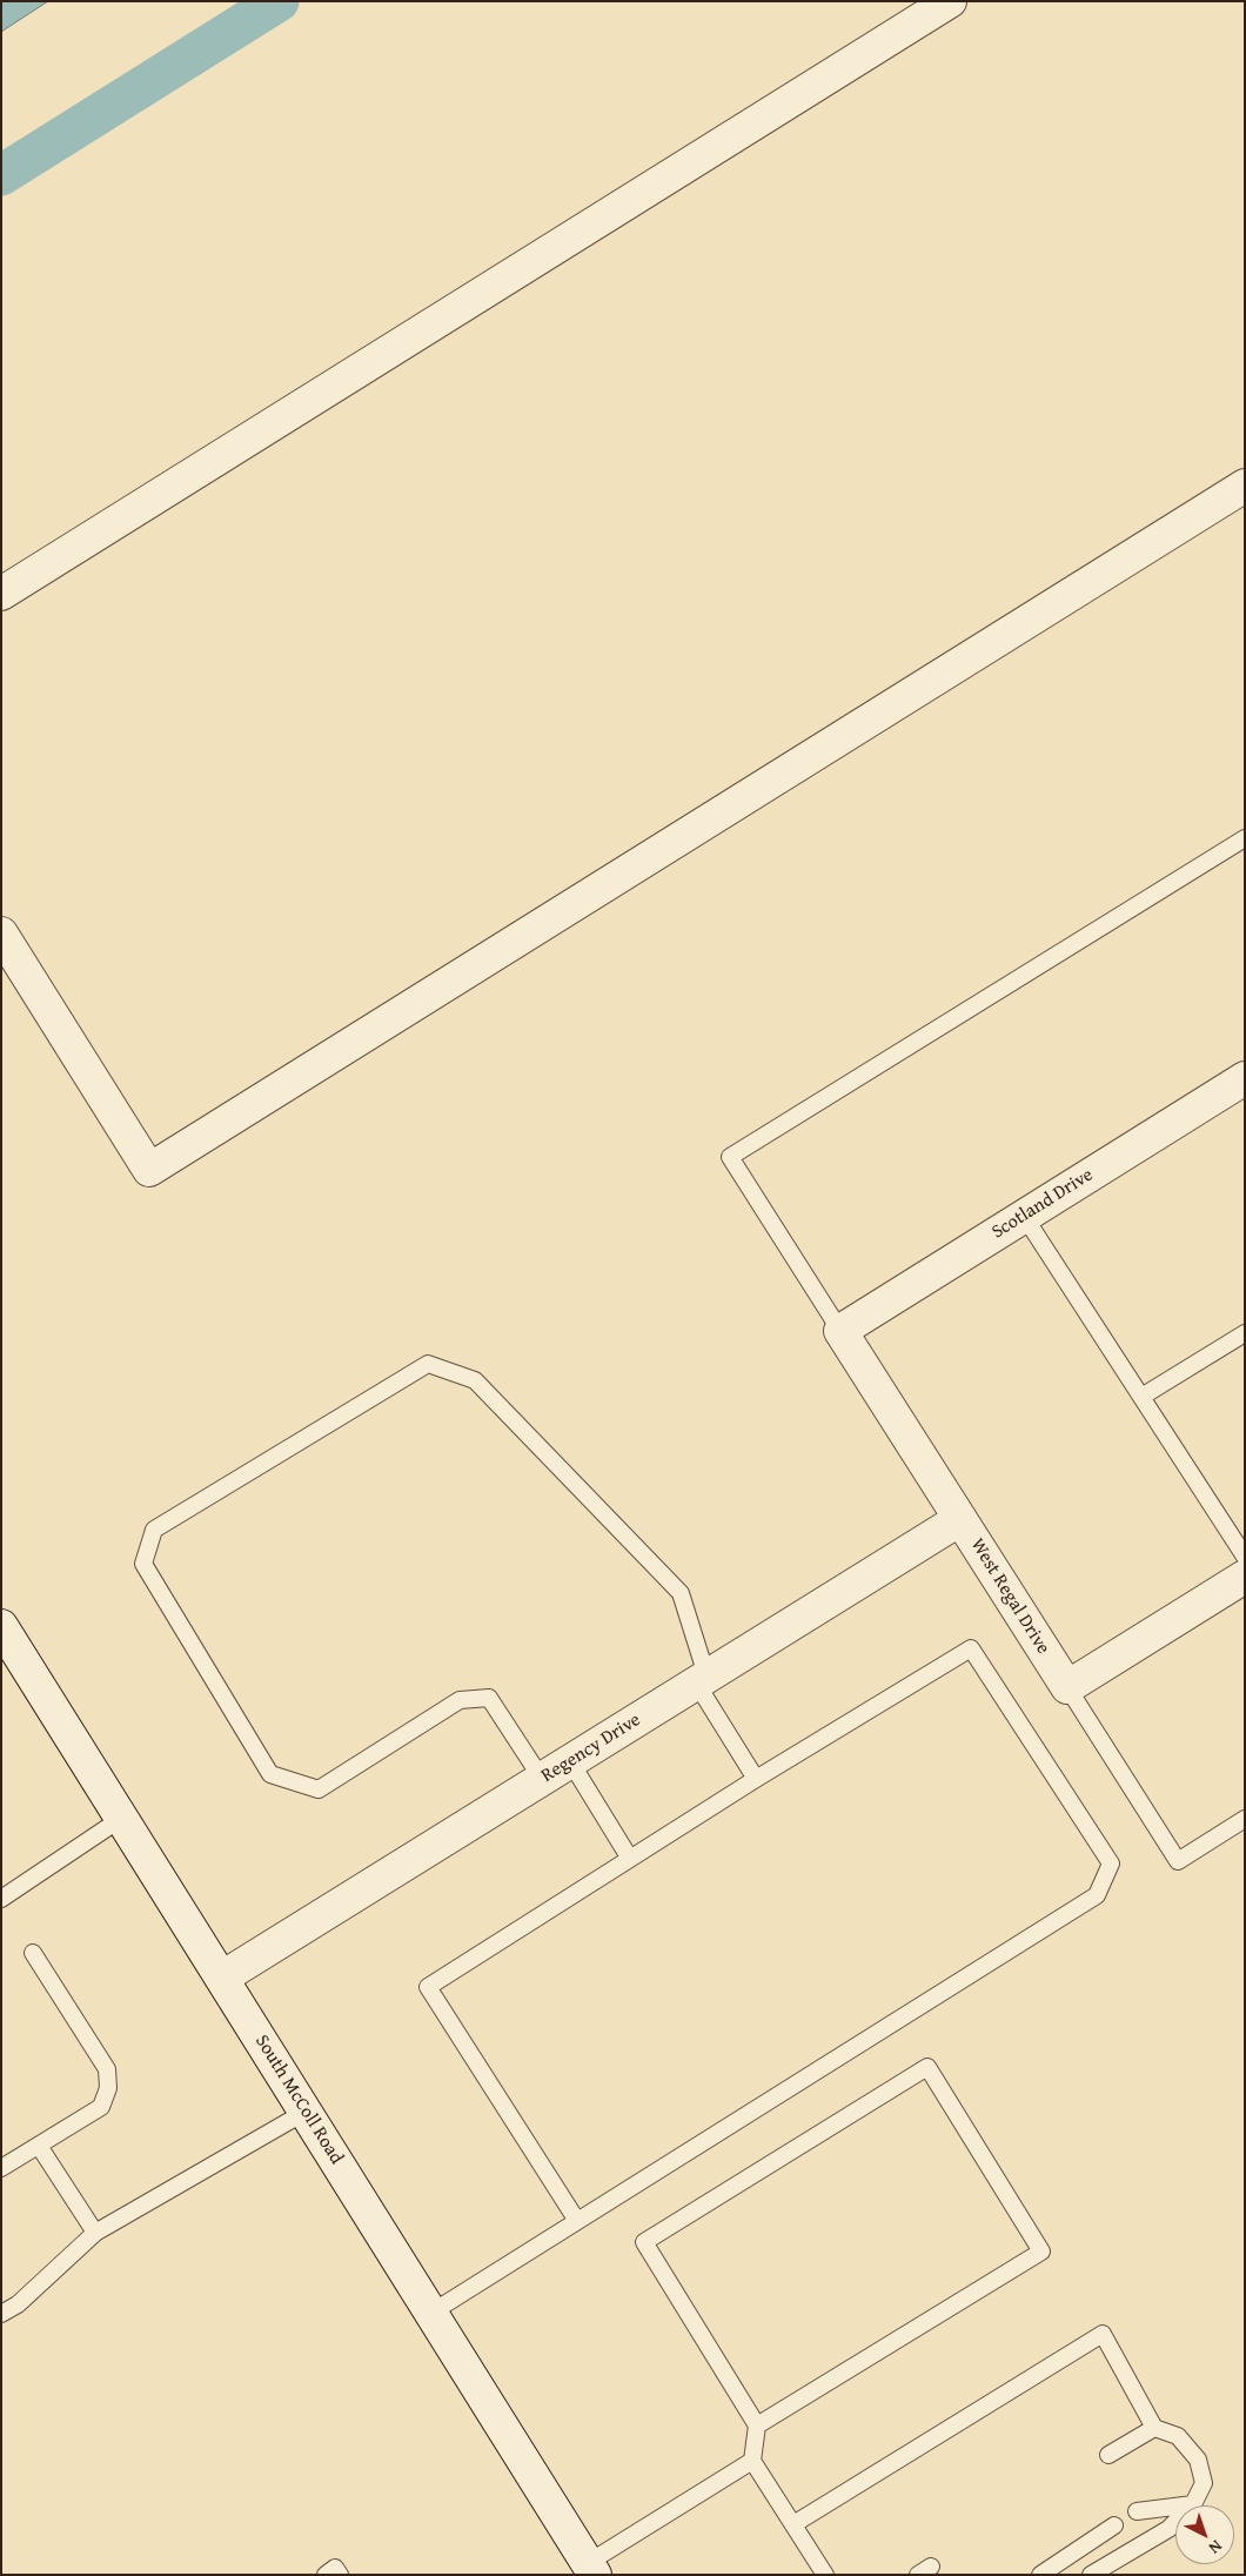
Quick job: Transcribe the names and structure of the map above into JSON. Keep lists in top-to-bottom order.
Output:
{
  "streets": {
    "street": [
      "Scotland Drive",
      "West Regal Drive",
      "Regency Drive",
      "South McColl Road"
    ]
  },
  "crossings": [
    ["Scotland Drive", "West Regal Drive"],
    ["West Regal Drive", "Regency Drive"],
    ["Regency Drive", "South McColl Road"]
  ],
  "north": "bottom right"
}
